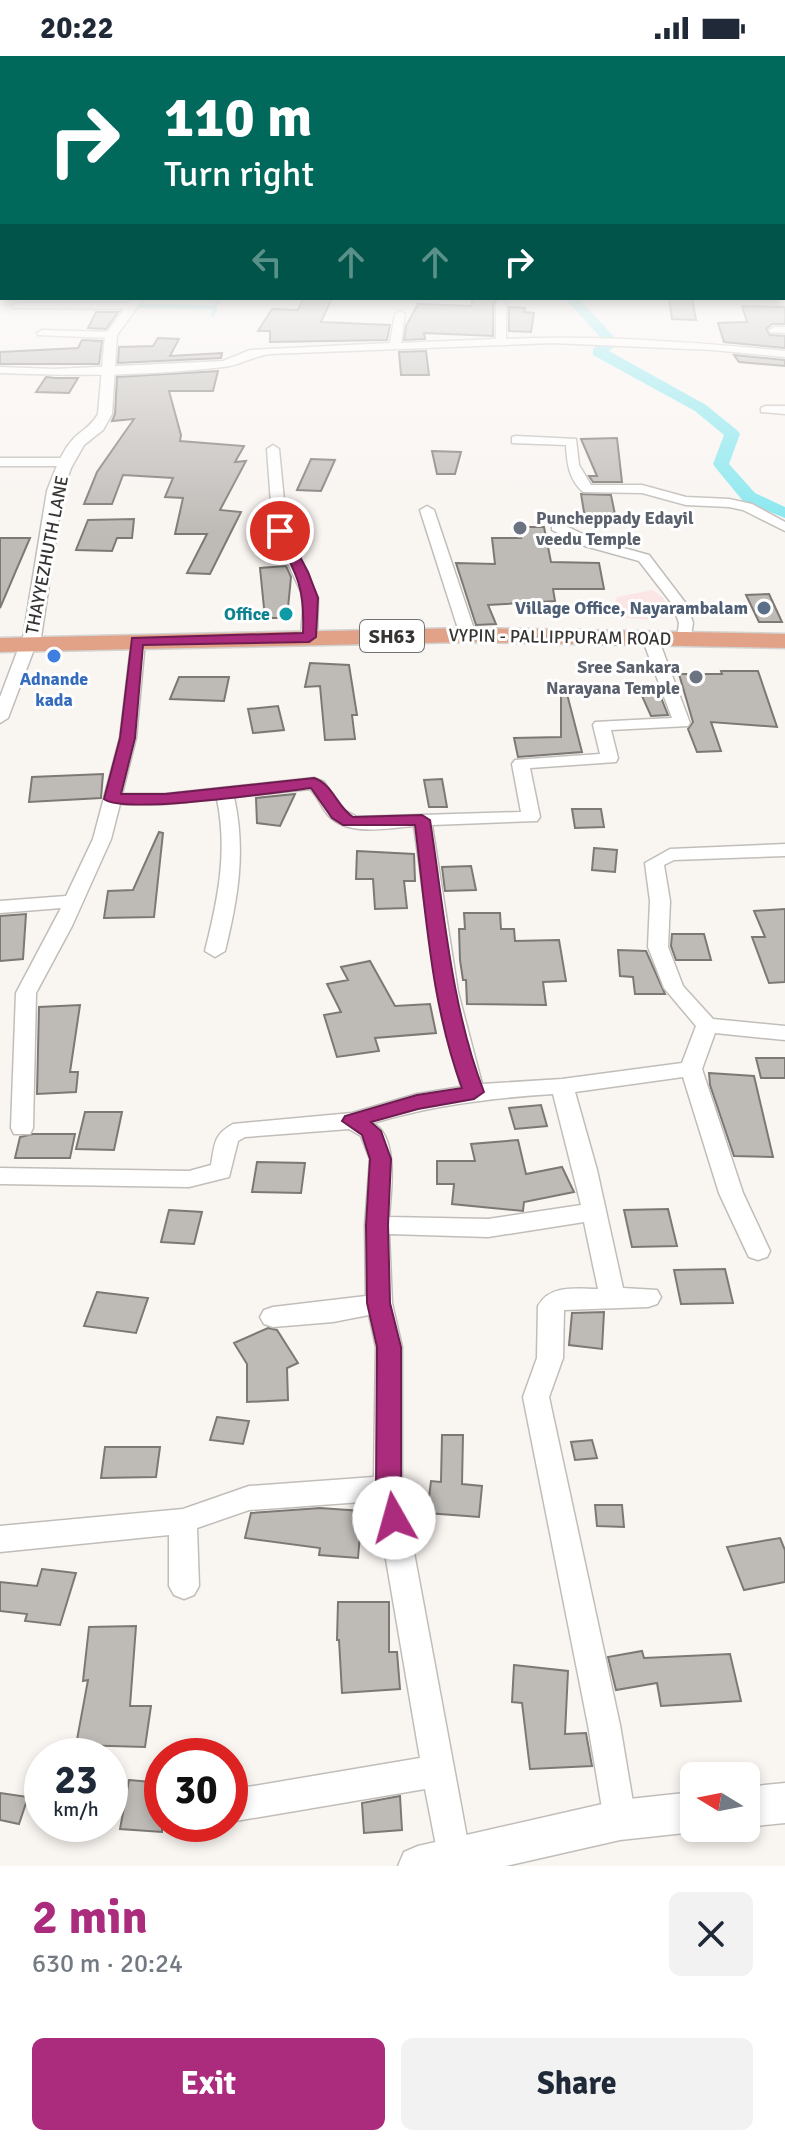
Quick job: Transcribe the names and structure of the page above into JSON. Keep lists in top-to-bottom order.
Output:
{
  "streets": {
    "main road": ["SH63", "VYPIN - PALLIPPURAM ROAD"],
    "street": ["THAYYEZHUTH LANE"]
  },
  "crossings": [
    ["THAYYEZHUTH LANE", "VYPIN - PALLIPPURAM ROAD"]
  ],
  "places": [
    "Puncheppady Edayil veedu Temple",
    "Village Office, Nayarambalam",
    "Office",
    "Adnande kada",
    "Sree Sankara Narayana Temple"
  ],
  "north": "left",
  "page": {
    "status": "20:22",
    "turn": ["110 m", "Turn right"],
    "speed": "23 km/h",
    "limit": "30",
    "heading": ["2 min", "630 m · 20:24"],
    "buttons": ["Exit", "Share"]
  }
}
